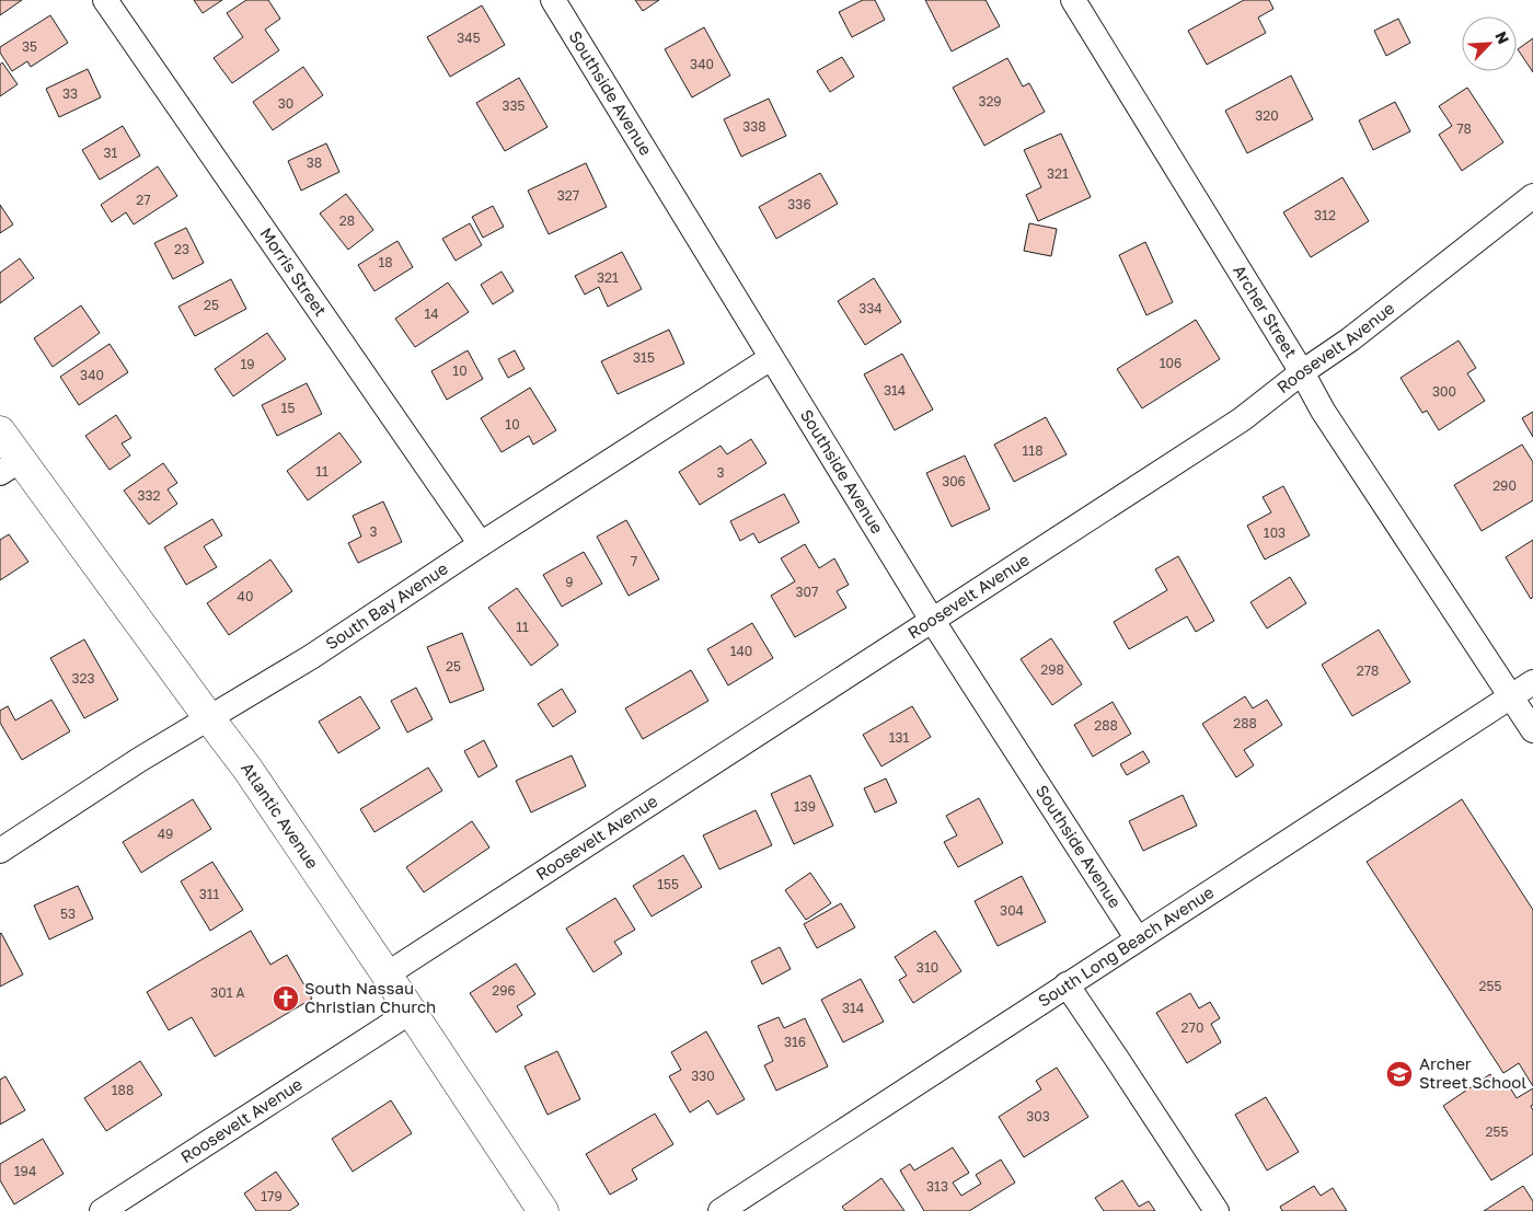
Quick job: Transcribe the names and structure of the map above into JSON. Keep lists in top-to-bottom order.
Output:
{
  "streets": {
    "main road": ["Atlantic Avenue"],
    "street": [
      "Southside Avenue",
      "Morris Street",
      "Archer Street",
      "Roosevelt Avenue",
      "South Bay Avenue",
      "South Long Beach Avenue"
    ]
  },
  "crossings": [
    ["Southside Avenue", "Roosevelt Avenue"],
    ["Southside Avenue", "South Bay Avenue"],
    ["Southside Avenue", "South Long Beach Avenue"],
    ["Morris Street", "South Bay Avenue"],
    ["Archer Street", "Roosevelt Avenue"],
    ["Archer Street", "South Long Beach Avenue"],
    ["Roosevelt Avenue", "Atlantic Avenue"],
    ["South Bay Avenue", "Atlantic Avenue"]
  ],
  "places": {
    "church": ["South Nassau Christian Church"],
    "school or university": ["Archer Street School"]
  },
  "house_numbers": [
    "345",
    "35",
    "340",
    "33",
    "329",
    "30",
    "335",
    "320",
    "338",
    "78",
    "31",
    "38",
    "321",
    "327",
    "27",
    "336",
    "312",
    "28",
    "23",
    "18",
    "321",
    "25",
    "334",
    "14",
    "315",
    "106",
    "19",
    "10",
    "340",
    "314",
    "300",
    "15",
    "10",
    "118",
    "11",
    "3",
    "306",
    "290",
    "332",
    "3",
    "103",
    "7",
    "9",
    "307",
    "40",
    "11",
    "140",
    "25",
    "298",
    "278",
    "323",
    "288",
    "288",
    "131",
    "139",
    "49",
    "155",
    "311",
    "304",
    "53",
    "310",
    "255",
    "296",
    "301 A",
    "314",
    "270",
    "316",
    "330",
    "188",
    "303",
    "255",
    "194",
    "313",
    "179"
  ],
  "north": "top right"
}
